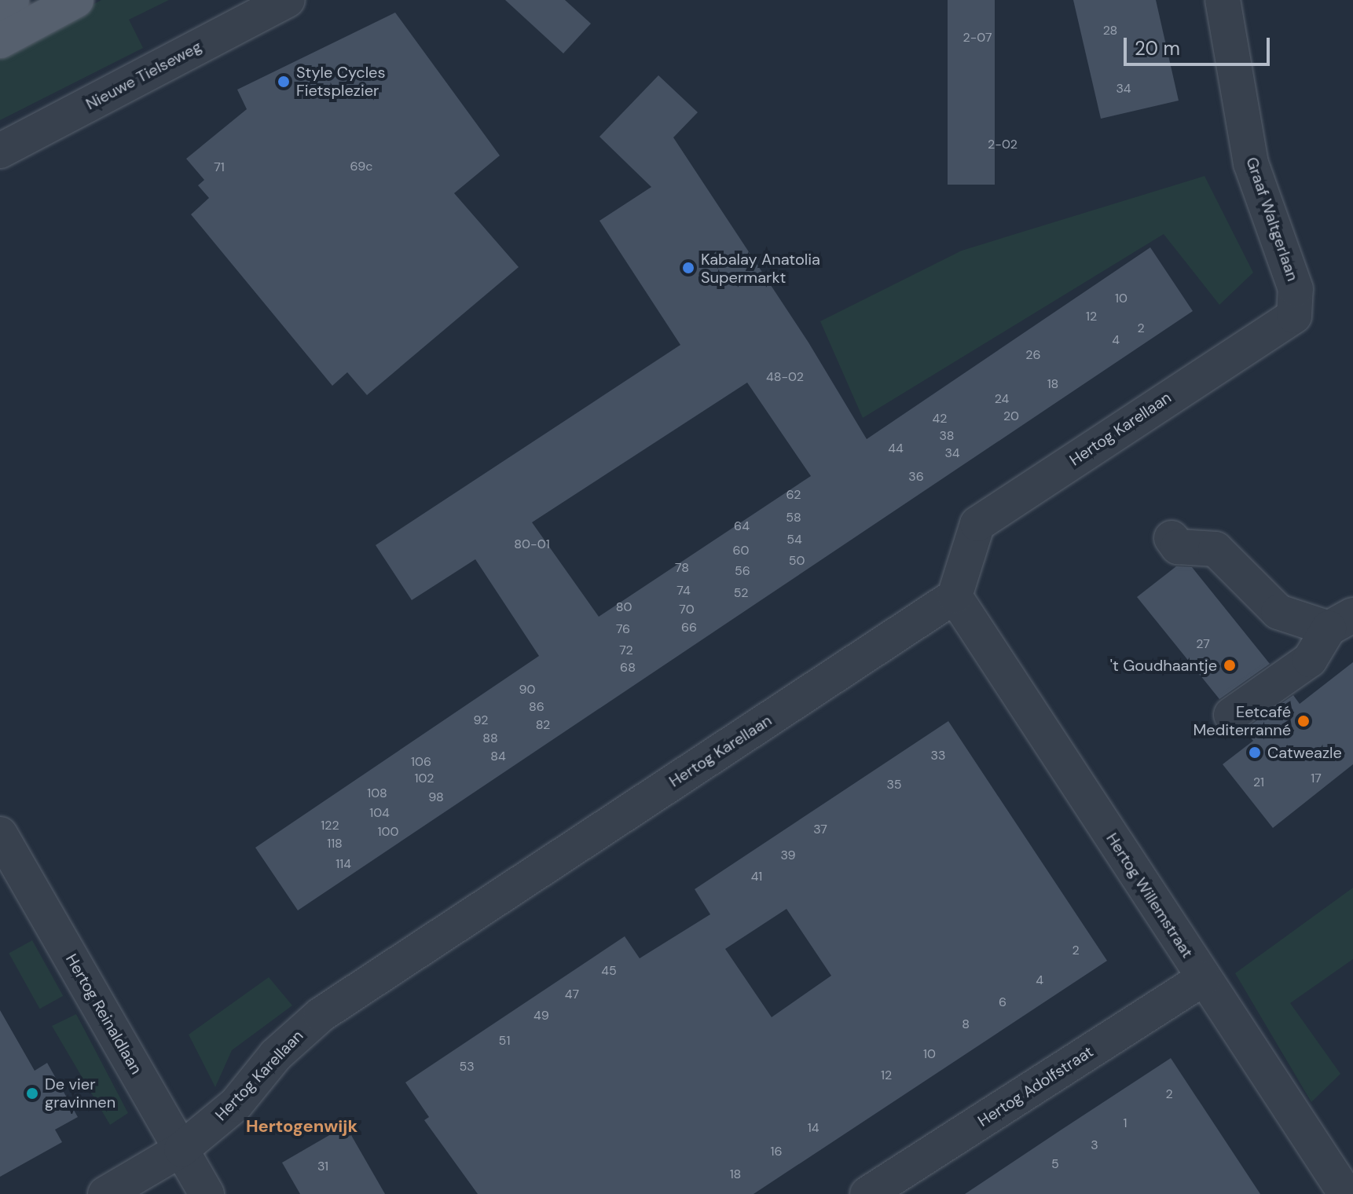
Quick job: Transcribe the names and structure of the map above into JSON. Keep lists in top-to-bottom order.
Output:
{
  "streets": {
    "street": [
      "Nieuwe Tielseweg",
      "Graaf Waltgerlaan",
      "Hertog Karellaan",
      "Hertog Willemstraat",
      "Hertog Reinaldlaan",
      "Hertog Adolfstraat"
    ]
  },
  "crossings": [
    ["Graaf Waltgerlaan", "Hertog Karellaan"],
    ["Hertog Karellaan", "Hertog Willemstraat"],
    ["Hertog Karellaan", "Hertog Reinaldlaan"],
    ["Hertog Willemstraat", "Hertog Adolfstraat"]
  ],
  "districts": ["Hertogenwijk"],
  "places": [
    "Style Cycles Fietsplezier",
    "Kabalay Anatolia Supermarkt",
    "'t Goudhaantje",
    "Eetcafé Mediterranné",
    "Catweazle",
    "De vier gravinnen"
  ],
  "house_numbers": [
    "28",
    "2-07",
    "34",
    "2-02",
    "69c",
    "71",
    "10",
    "12",
    "2",
    "4",
    "26",
    "48-02",
    "18",
    "24",
    "20",
    "42",
    "38",
    "44",
    "34",
    "36",
    "62",
    "58",
    "64",
    "54",
    "80-01",
    "60",
    "50",
    "78",
    "56",
    "74",
    "52",
    "80",
    "70",
    "66",
    "76",
    "27",
    "72",
    "68",
    "90",
    "86",
    "92",
    "82",
    "88",
    "33",
    "84",
    "106",
    "102",
    "17",
    "21",
    "35",
    "108",
    "98",
    "104",
    "122",
    "37",
    "100",
    "118",
    "39",
    "114",
    "41",
    "2",
    "45",
    "4",
    "47",
    "6",
    "49",
    "8",
    "51",
    "10",
    "53",
    "12",
    "2",
    "1",
    "14",
    "3",
    "16",
    "5",
    "31",
    "18"
  ],
  "scale_bar": "20 m"
}
